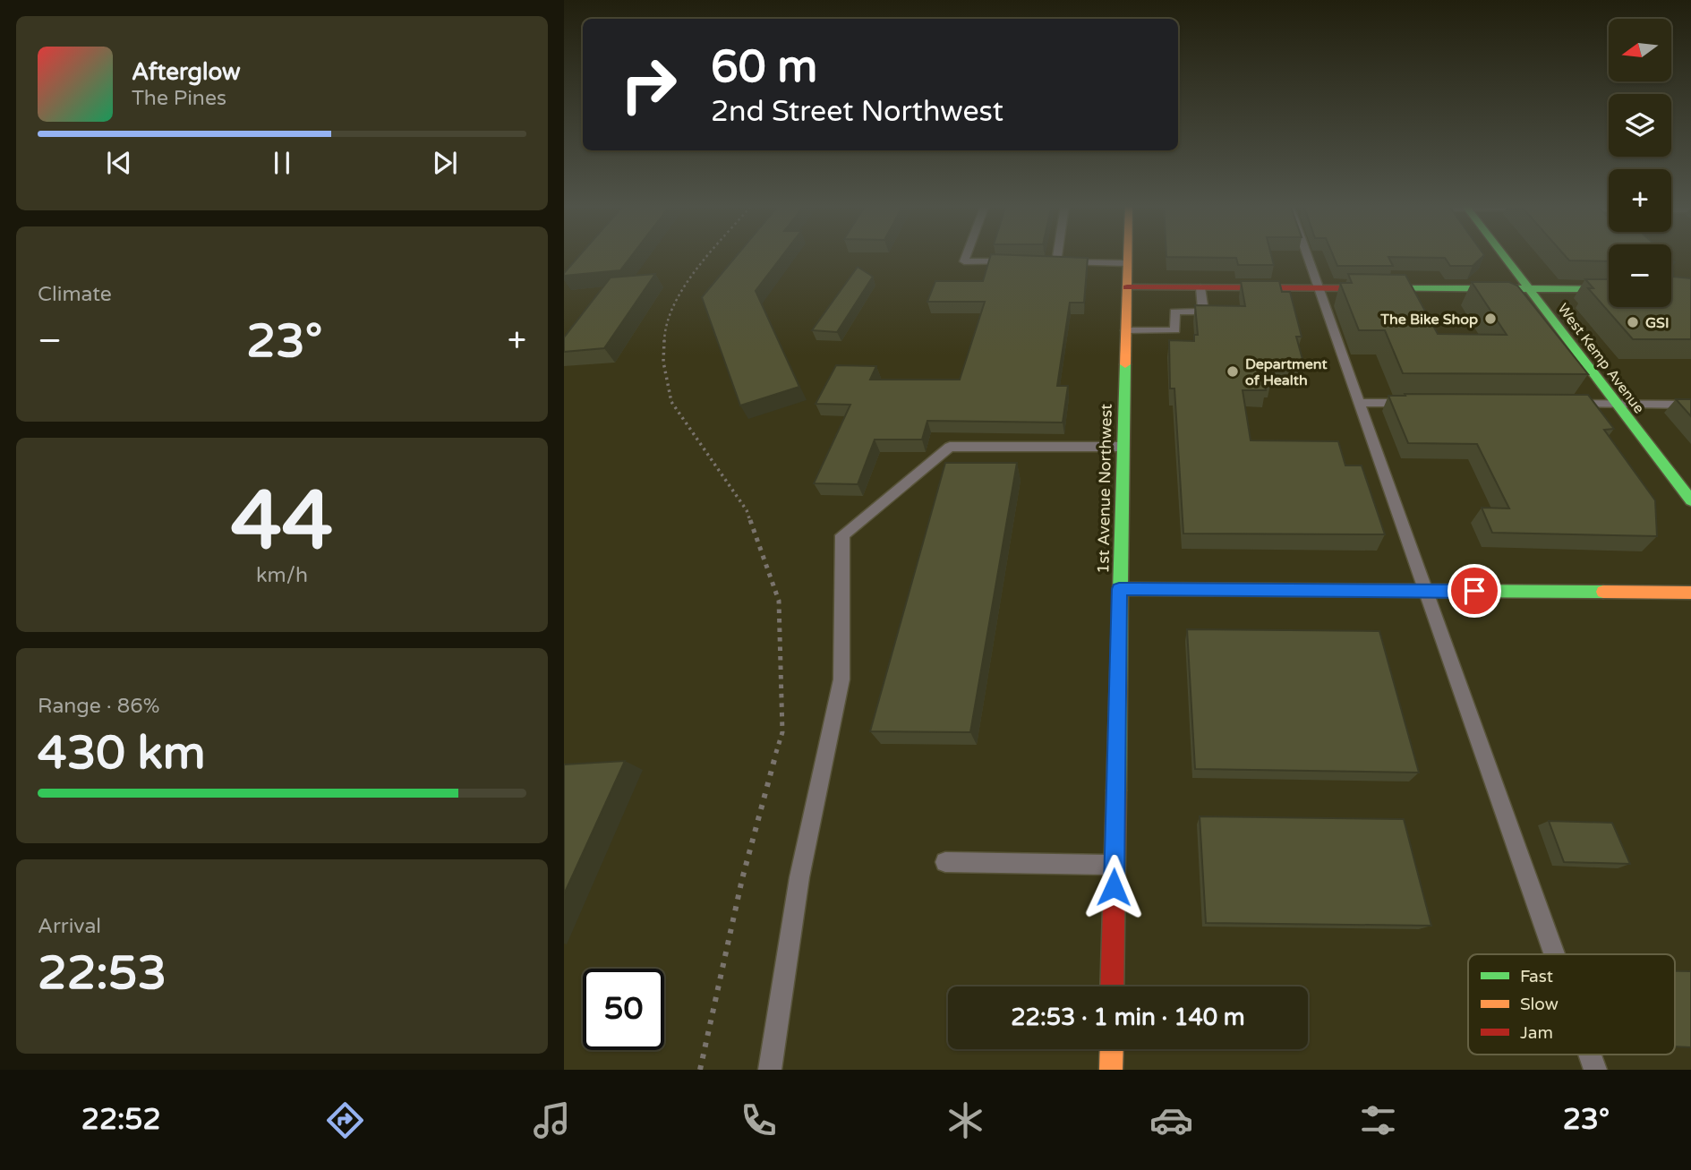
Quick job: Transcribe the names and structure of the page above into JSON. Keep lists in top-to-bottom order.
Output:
{
  "streets": {
    "street": ["West Kemp Avenue", "1st Avenue Northwest"]
  },
  "places": ["The Bike Shop", "GSI", "Department of Health"],
  "legend": ["Fast", "Slow", "Jam"],
  "north": "left",
  "page": {
    "map_buttons": ["+", "−"],
    "turn": ["60 m", "2nd Street Northwest"],
    "song": ["Afterglow", "The Pines"],
    "tile": [
      "Climate",
      ["44", "km/h"],
      ["Range · 86%", "430 km"],
      ["Arrival", "22:53"]
    ],
    "heat": ["−", "23°", "+"],
    "limit": "50",
    "trip": "22:53 · 1 min · 140 m",
    "tabs": ["22:52", "23°"]
  }
}
